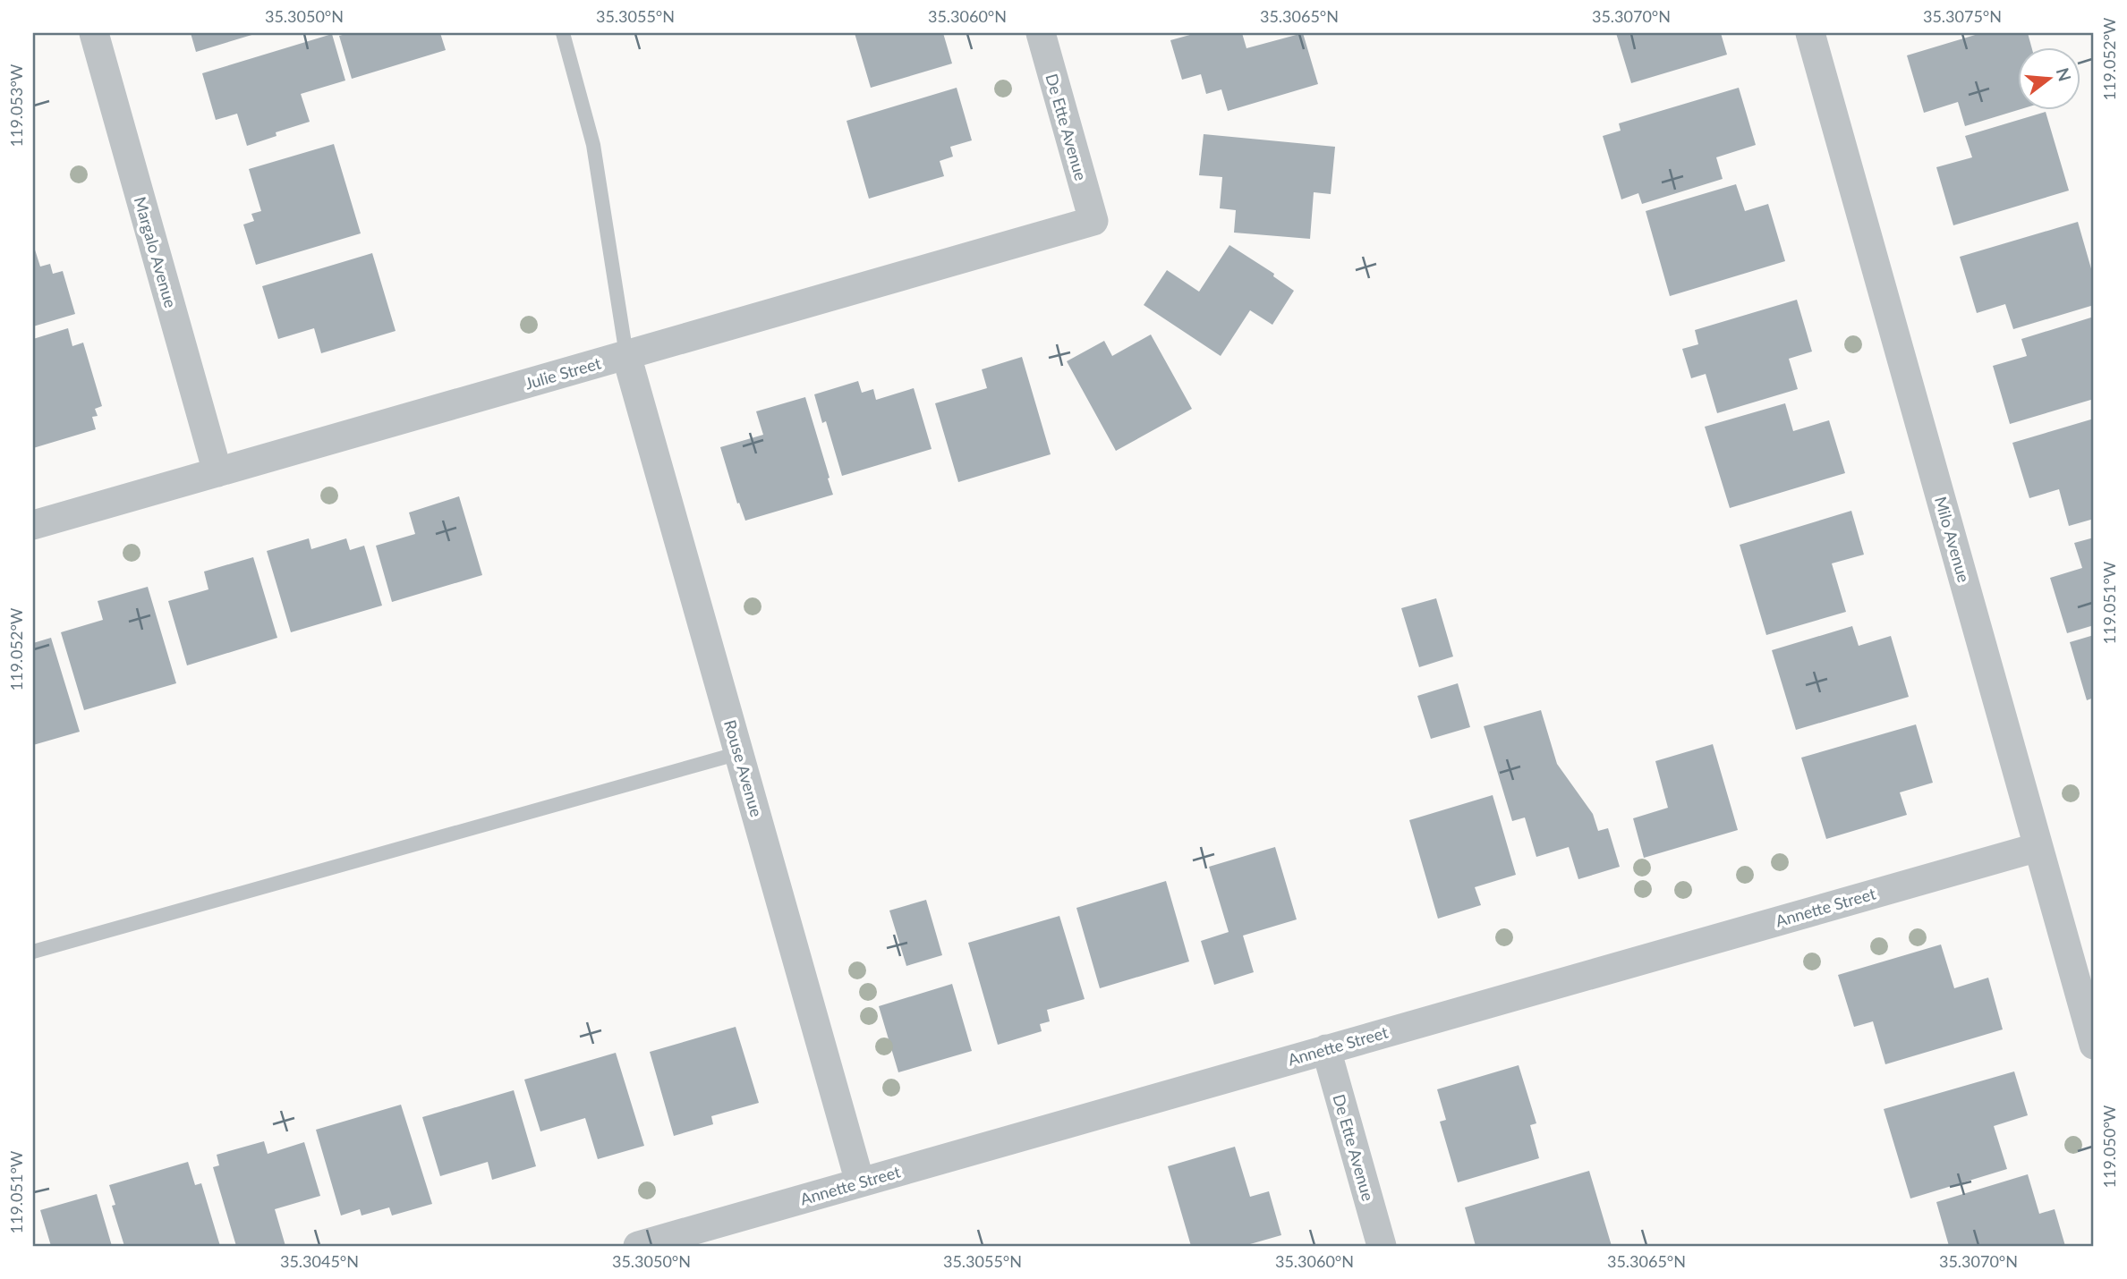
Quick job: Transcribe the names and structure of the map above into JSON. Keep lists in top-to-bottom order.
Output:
{
  "streets": {
    "street": [
      "De Ette Avenue",
      "Margalo Avenue",
      "Julie Street",
      "Milo Avenue",
      "Rouse Avenue",
      "Annette Street"
    ]
  },
  "crossings": [
    ["De Ette Avenue", "Julie Street"],
    ["De Ette Avenue", "Annette Street"],
    ["Margalo Avenue", "Julie Street"],
    ["Julie Street", "Rouse Avenue"],
    ["Milo Avenue", "Annette Street"],
    ["Rouse Avenue", "Annette Street"]
  ],
  "north": "right",
  "coordinates": [
    "35.3050°N",
    "35.3055°N",
    "35.3060°N",
    "35.3065°N",
    "35.3070°N",
    "35.3075°N",
    "119.052°W",
    "119.053°W",
    "119.051°W",
    "119.050°W",
    "35.3045°N"
  ]
}
